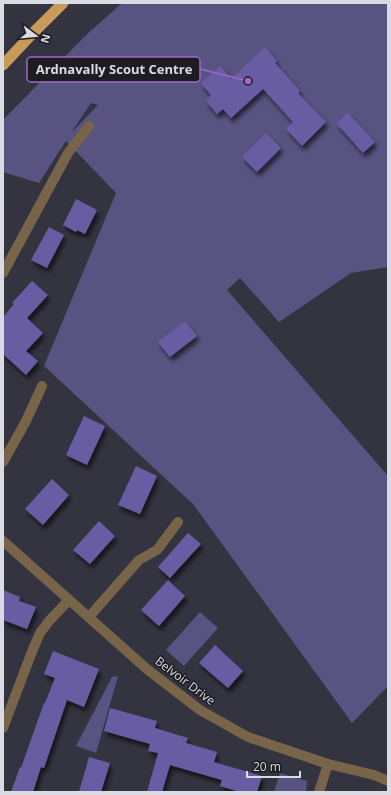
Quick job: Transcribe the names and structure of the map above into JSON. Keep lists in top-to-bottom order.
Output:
{
  "streets": {
    "street": ["Belvoir Drive"]
  },
  "places": ["Ardnavally Scout Centre"],
  "scale_bar": "20 m",
  "north": "right"
}
